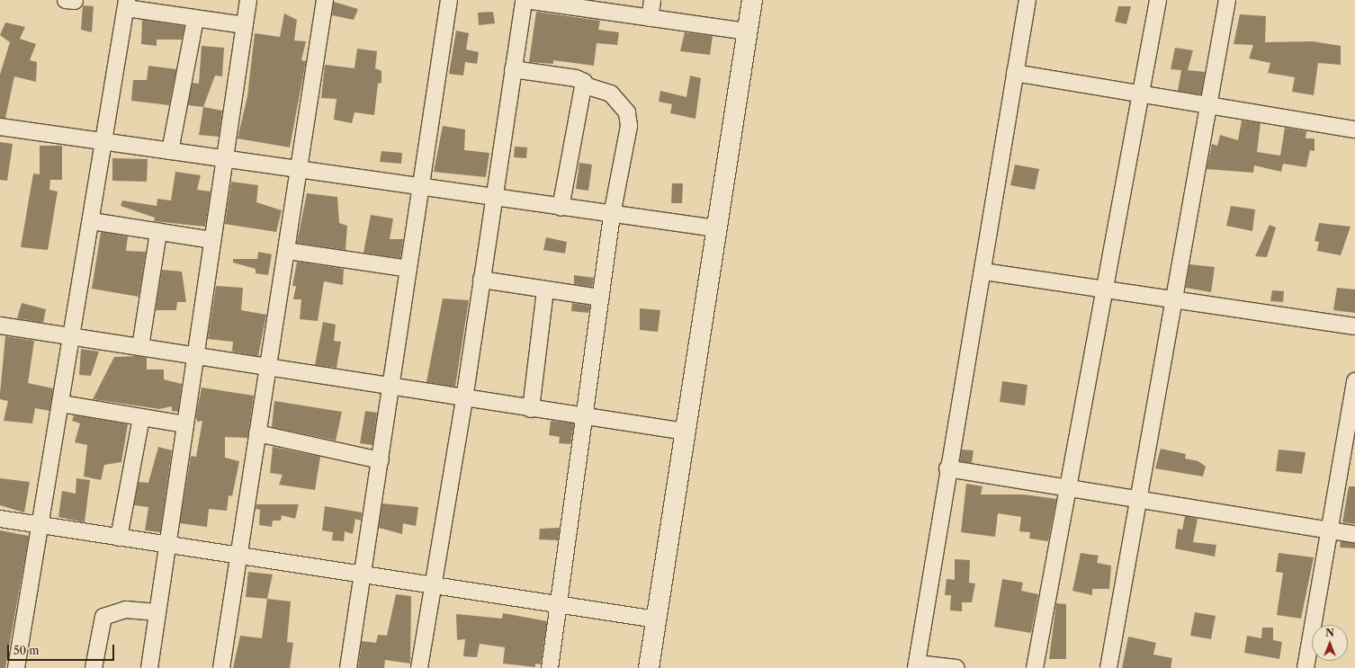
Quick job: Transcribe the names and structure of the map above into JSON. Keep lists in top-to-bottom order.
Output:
{
  "scale_bar": "50 m",
  "north": "top"
}
